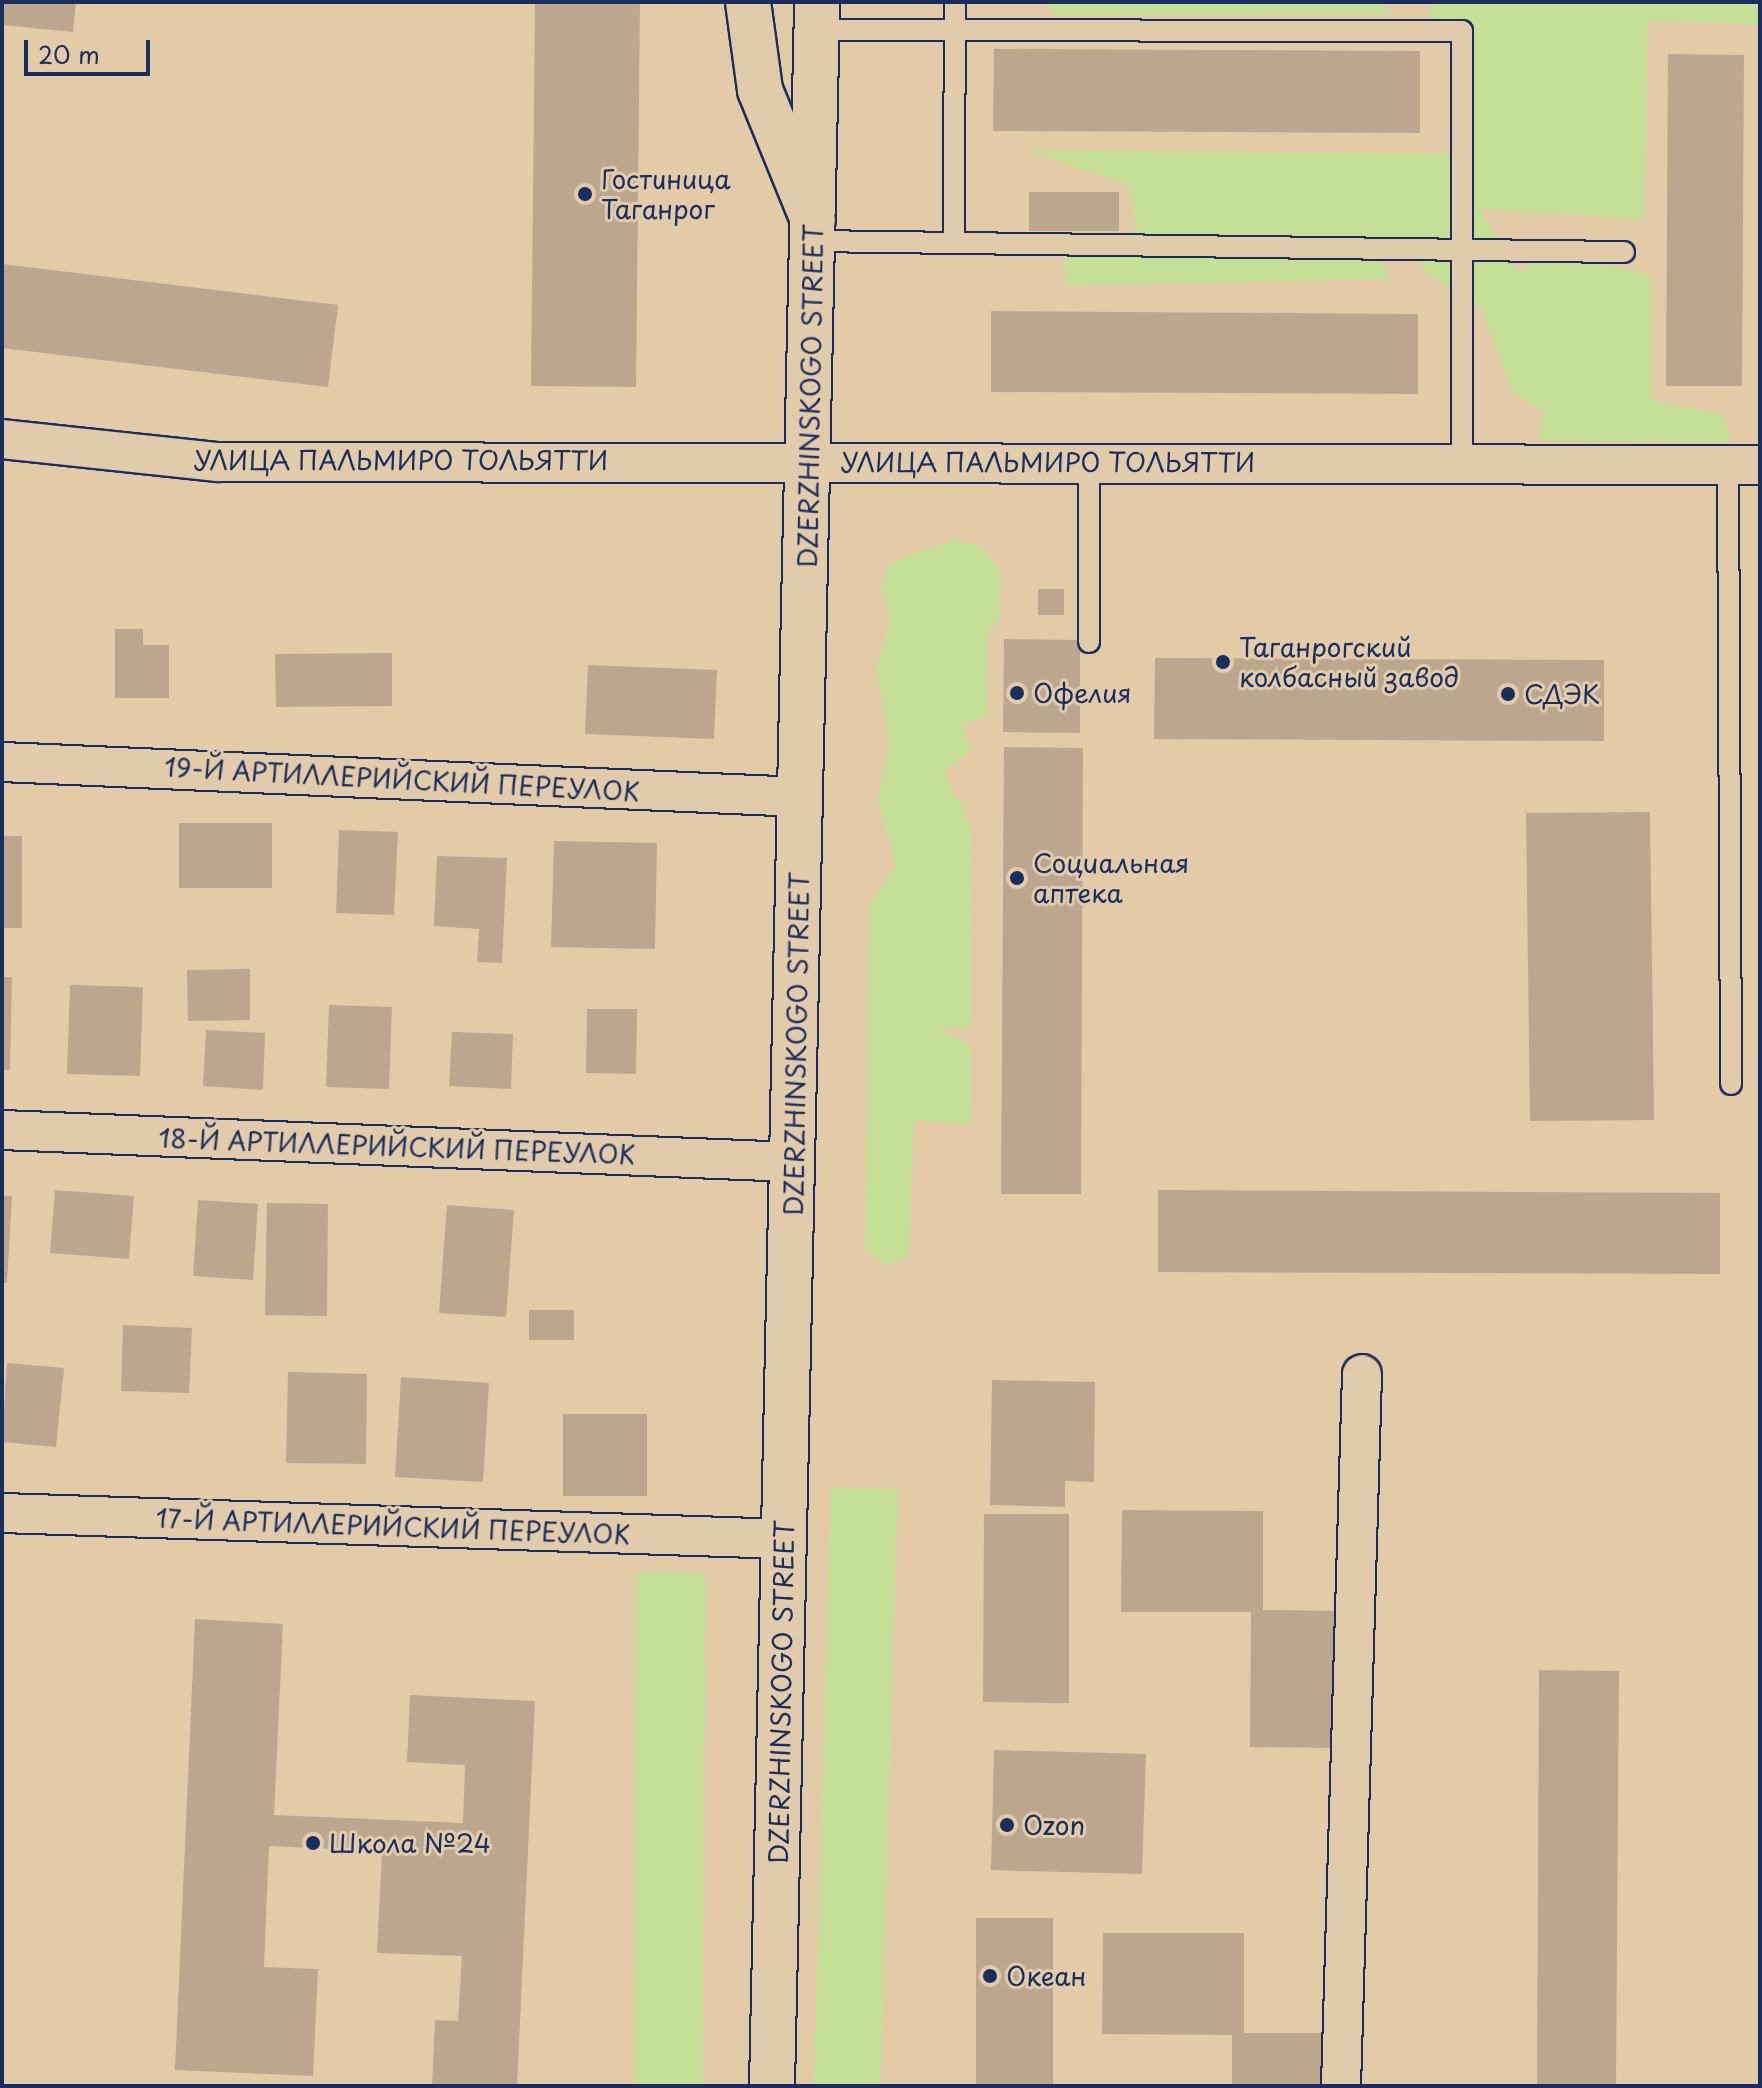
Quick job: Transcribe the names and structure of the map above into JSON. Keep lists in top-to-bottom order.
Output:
{
  "streets": {
    "main road": ["DZERZHINSKOGO STREET"],
    "street": [
      "УЛИЦА ПАЛЬМИРО ТОЛЬЯТТИ",
      "19-Й АРТИЛЛЕРИЙСКИЙ ПЕРЕУЛОК",
      "18-Й АРТИЛЛЕРИЙСКИЙ ПЕРЕУЛОК",
      "17-Й АРТИЛЛЕРИЙСКИЙ ПЕРЕУЛОК"
    ]
  },
  "crossings": [
    ["DZERZHINSKOGO STREET", "УЛИЦА ПАЛЬМИРО ТОЛЬЯТТИ"],
    ["DZERZHINSKOGO STREET", "19-Й АРТИЛЛЕРИЙСКИЙ ПЕРЕУЛОК"],
    ["DZERZHINSKOGO STREET", "18-Й АРТИЛЛЕРИЙСКИЙ ПЕРЕУЛОК"],
    ["DZERZHINSKOGO STREET", "17-Й АРТИЛЛЕРИЙСКИЙ ПЕРЕУЛОК"]
  ],
  "places": [
    "Гостиница Таганрог",
    "Таганрогский колбасный завод",
    "Офелия",
    "СДЭК",
    "Социальная аптека",
    "Ozon",
    "Школа №24",
    "Океан"
  ],
  "scale_bar": "20 m"
}
